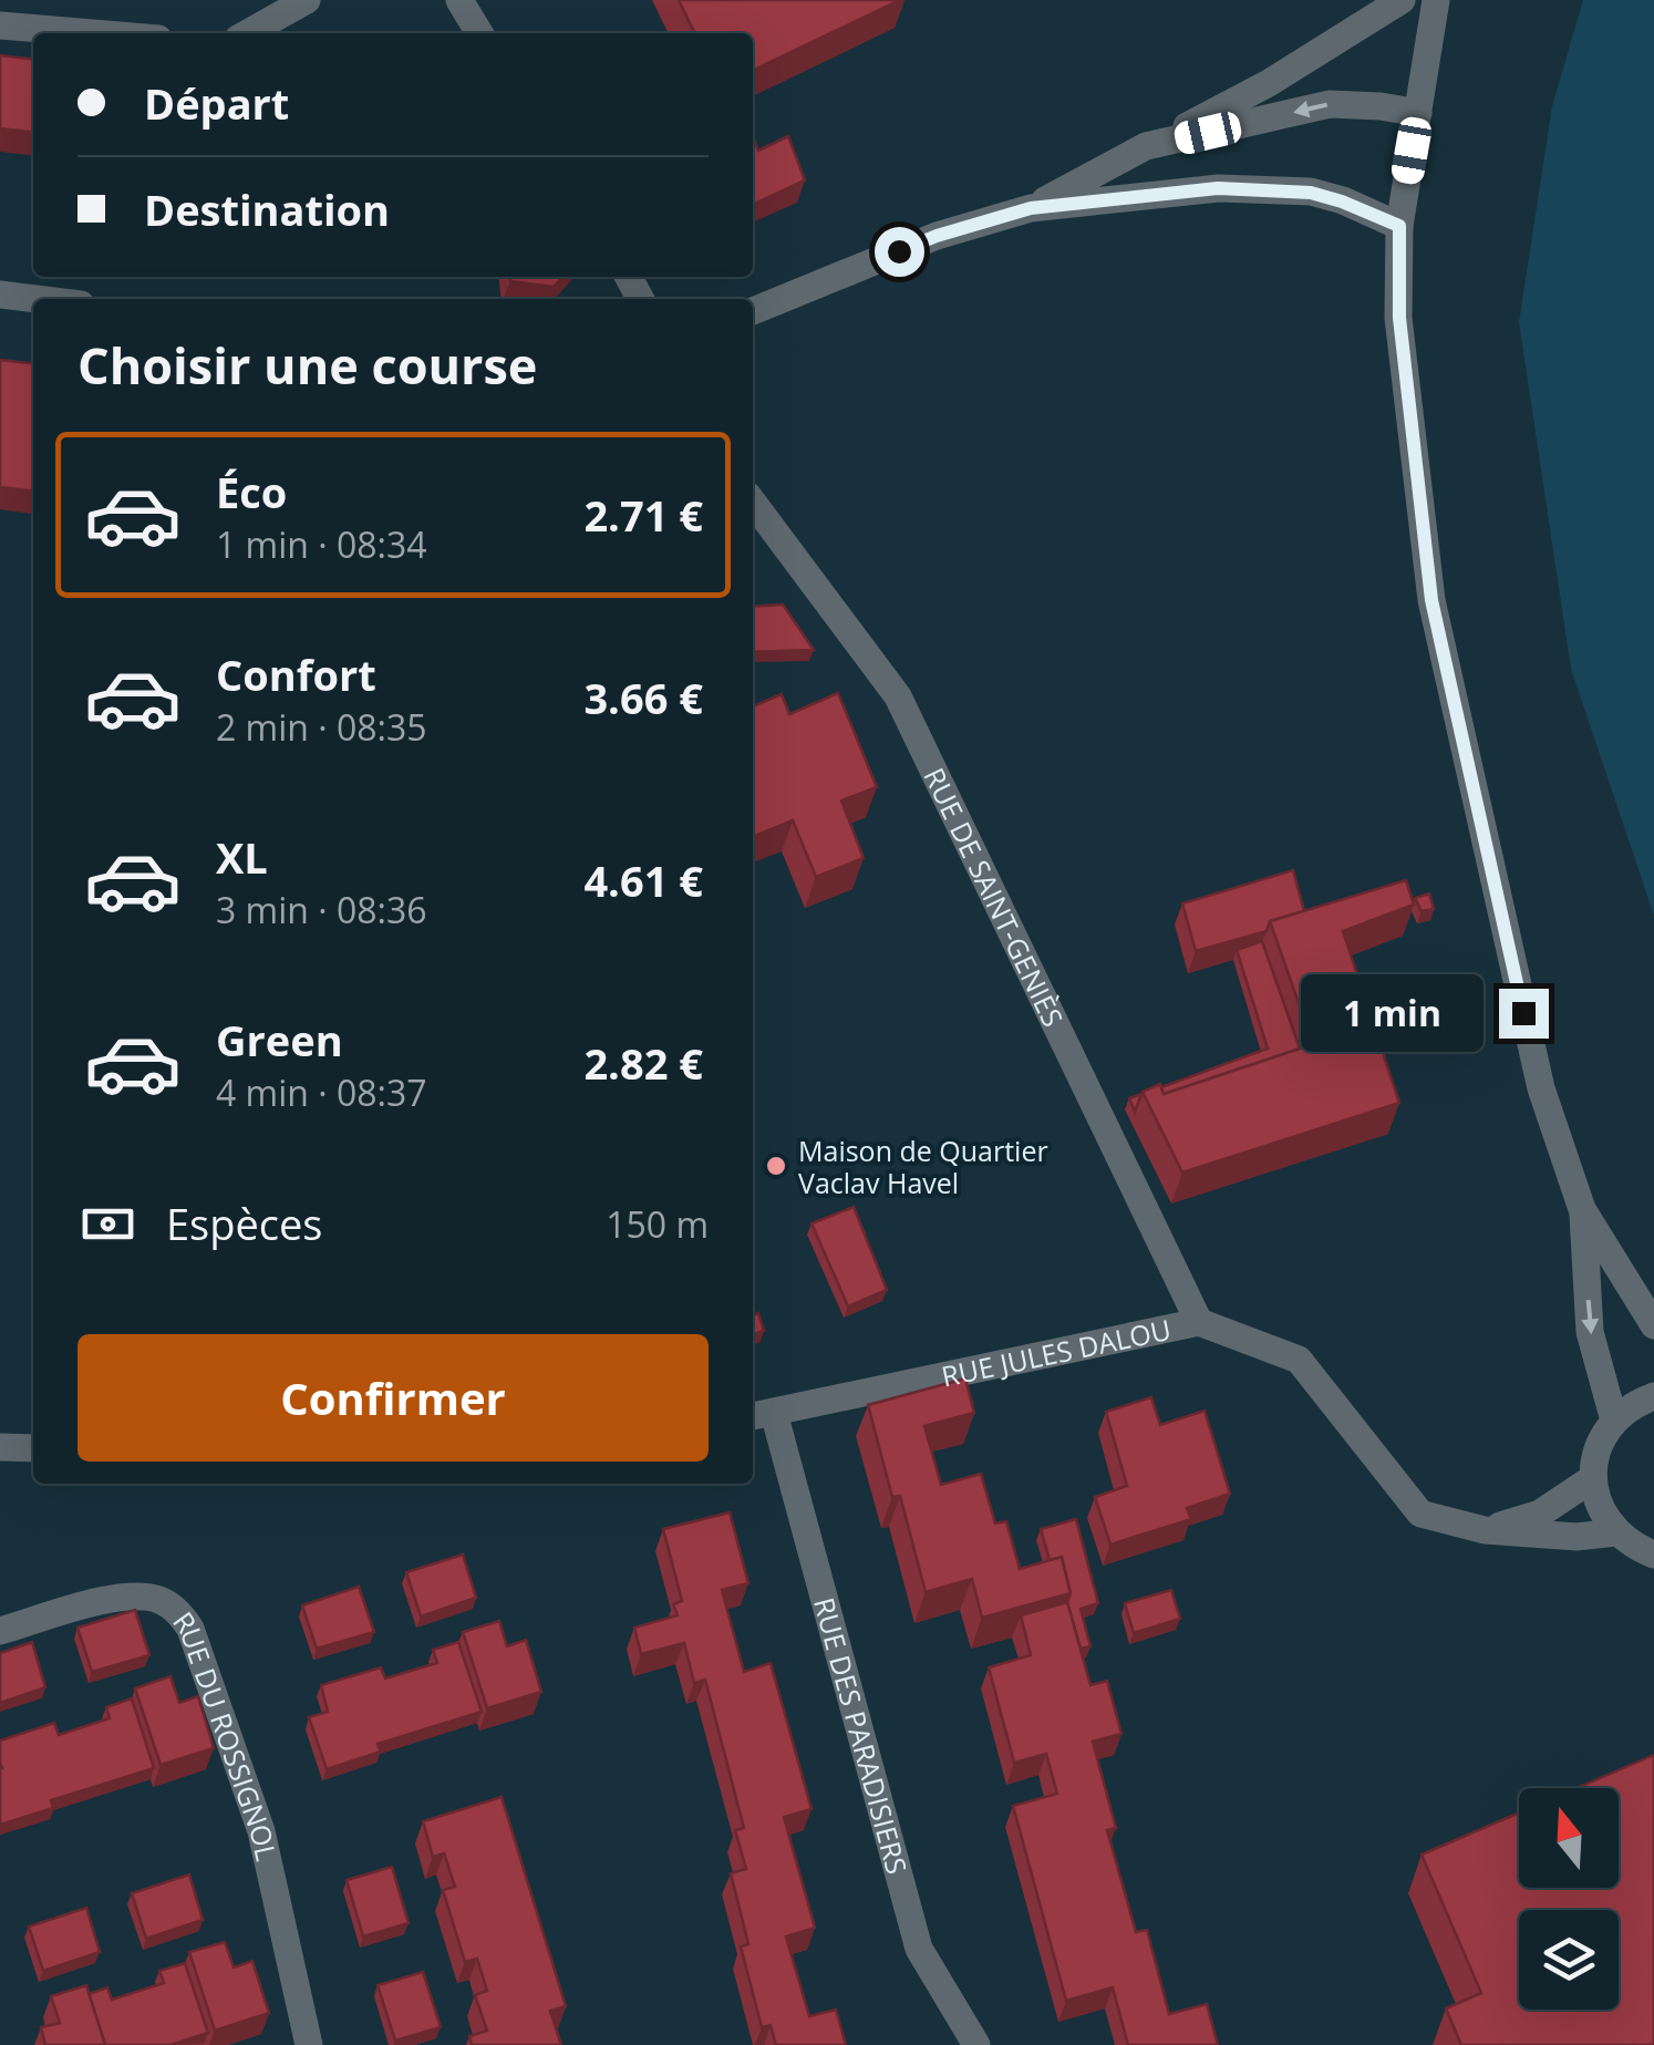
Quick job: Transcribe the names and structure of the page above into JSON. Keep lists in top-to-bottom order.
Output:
{
  "streets": {
    "street": [
      "RUE DE SAINT-GENIÈS",
      "RUE JULES DALOU",
      "RUE DES PARADISIERS",
      "RUE DU ROSSIGNOL"
    ]
  },
  "crossings": [
    ["RUE DE SAINT-GENIÈS", "RUE JULES DALOU"],
    ["RUE JULES DALOU", "RUE DES PARADISIERS"]
  ],
  "places": ["Maison de Quartier Vaclav Havel"],
  "north": "top",
  "page": {
    "banner": ["Départ", "Destination"],
    "heading": "Choisir une course",
    "list": [
      {
        "name": "Éco",
        "note": "1 min · 08:34",
        "value": "2.71 €"
      },
      {
        "name": "Confort",
        "note": "2 min · 08:35",
        "value": "3.66 €"
      },
      {
        "name": "XL",
        "note": "3 min · 08:36",
        "value": "4.61 €"
      },
      {
        "name": "Green",
        "note": "4 min · 08:37",
        "value": "2.82 €"
      }
    ],
    "bubble": "1 min",
    "pay": ["Espèces", "150 m"],
    "buttons": "Confirmer"
  }
}
